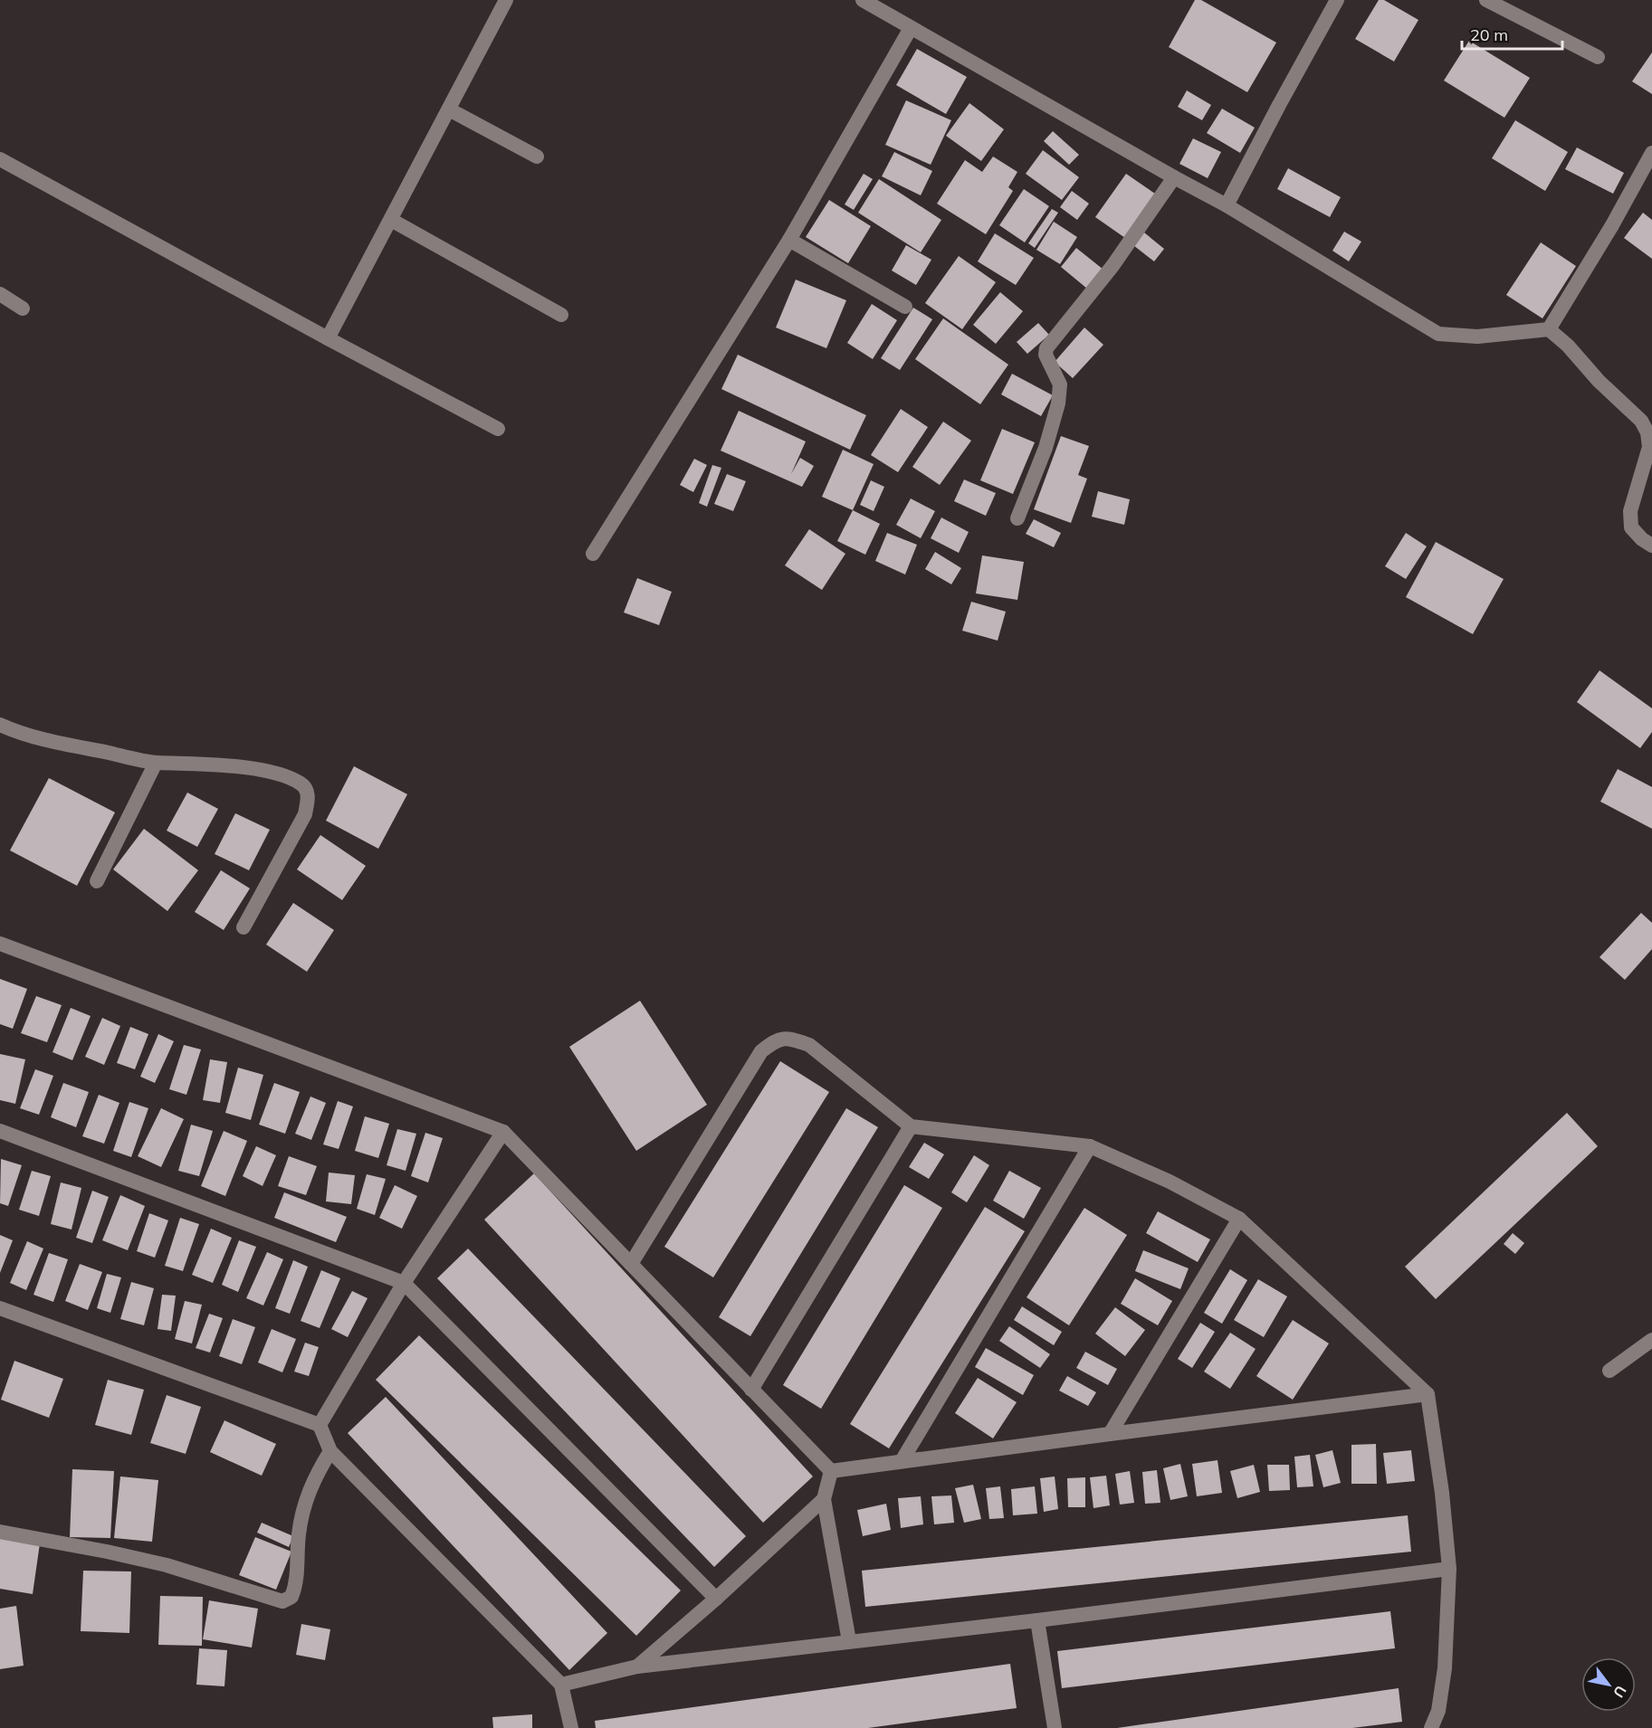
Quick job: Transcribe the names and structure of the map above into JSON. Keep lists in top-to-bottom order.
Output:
{
  "scale_bar": "20 m",
  "north": "bottom right"
}
